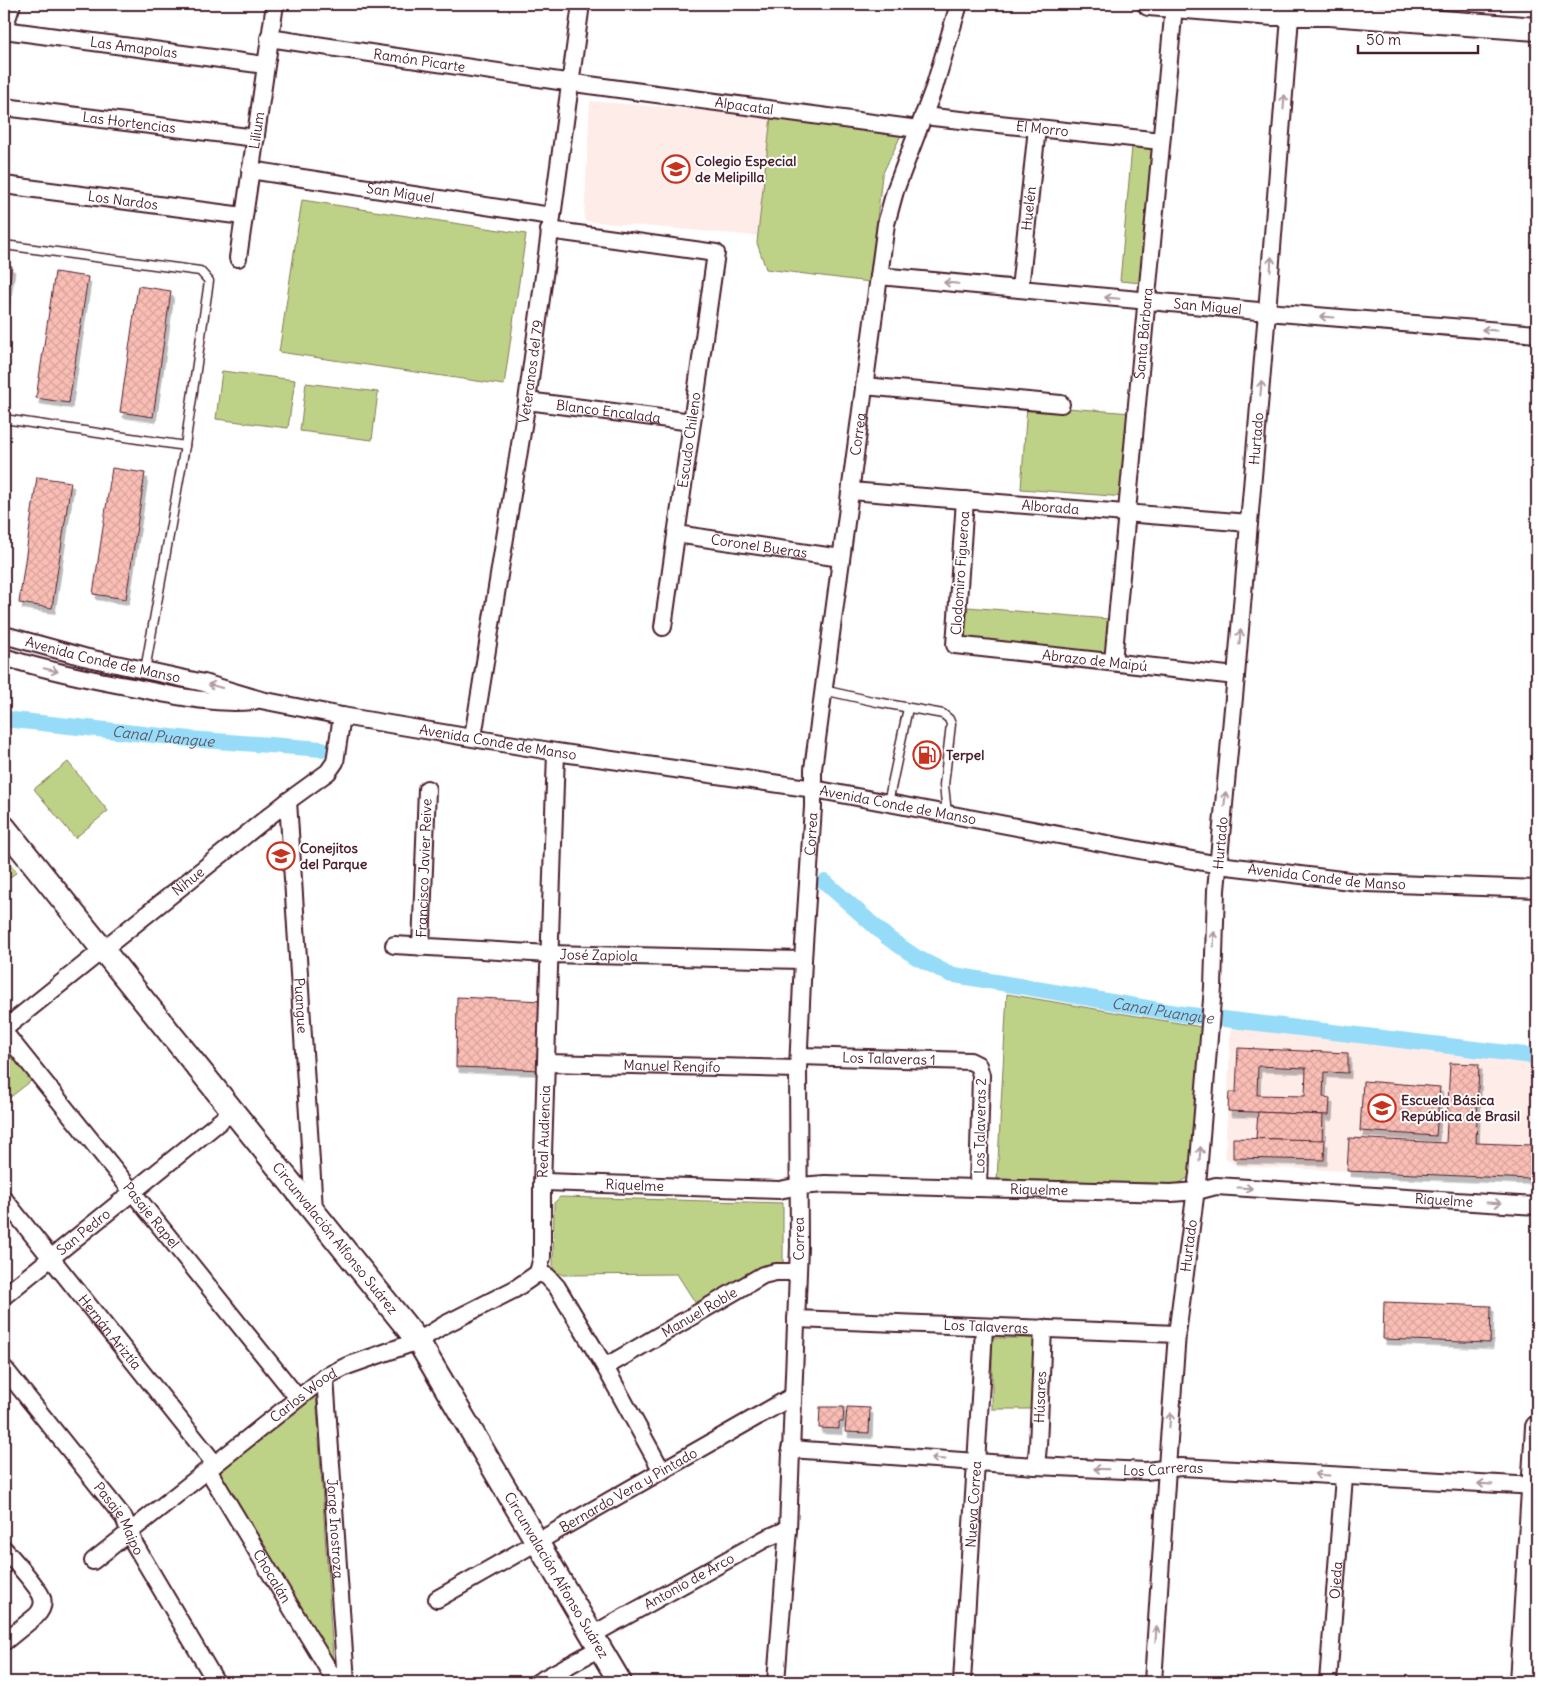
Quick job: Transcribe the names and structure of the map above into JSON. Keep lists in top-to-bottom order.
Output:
{
  "streets": {
    "street": [
      "Las Amapolas",
      "Ramón Picarte",
      "Alpacatal",
      "Las Hortencias",
      "El Morro",
      "Lilium",
      "San Miguel",
      "Los Nardos",
      "Huelén",
      "Santa Bárbara",
      "Veteranos del 79",
      "Blanco Encalada",
      "Correa",
      "Escudo Chileno",
      "Hurtado",
      "Alborada",
      "Coronel Bueras",
      "Clodomiro Figueroa",
      "Avenida Conde de Manso",
      "Abrazo de Maipú",
      "Francisco Javier Reive",
      "Ñihue",
      "José Zapiola",
      "Puangue",
      "Los Talaveras 1",
      "Manuel Rengifo",
      "Los Talaveras 2",
      "Real Audiencia",
      "Riquelme",
      "Pasaje Rapel",
      "San Pedro",
      "Circunvalación Alfonso Suárez",
      "Manuel Roble",
      "Los Talaveras",
      "Hernán Ariztía",
      "Carlos Wood",
      "Húsares",
      "Los Carreras",
      "Bernardo Vera y Pintado",
      "Nueva Correa",
      "Pasaje Maipo",
      "Jorge Inostroza",
      "Chocalán",
      "Ojeda",
      "Antonio de Arco"
    ]
  },
  "crossings": [
    ["Las Amapolas", "Lilium"],
    ["Ramón Picarte", "Alpacatal"],
    ["Ramón Picarte", "Lilium"],
    ["Ramón Picarte", "Veteranos del 79"],
    ["Alpacatal", "El Morro"],
    ["Alpacatal", "Veteranos del 79"],
    ["Alpacatal", "Correa"],
    ["Las Hortencias", "Lilium"],
    ["El Morro", "Huelén"],
    ["El Morro", "Santa Bárbara"],
    ["El Morro", "Correa"],
    ["Lilium", "San Miguel"],
    ["Lilium", "Los Nardos"],
    ["San Miguel", "Huelén"],
    ["San Miguel", "Santa Bárbara"],
    ["San Miguel", "Veteranos del 79"],
    ["San Miguel", "Correa"],
    ["San Miguel", "Escudo Chileno"],
    ["San Miguel", "Hurtado"],
    ["Santa Bárbara", "Alborada"],
    ["Santa Bárbara", "Abrazo de Maipú"],
    ["Veteranos del 79", "Blanco Encalada"],
    ["Veteranos del 79", "Avenida Conde de Manso"],
    ["Blanco Encalada", "Escudo Chileno"],
    ["Correa", "Alborada"],
    ["Correa", "Coronel Bueras"],
    ["Correa", "Avenida Conde de Manso"],
    ["Correa", "José Zapiola"],
    ["Correa", "Los Talaveras 1"],
    ["Correa", "Manuel Rengifo"],
    ["Correa", "Riquelme"],
    ["Correa", "Manuel Roble"],
    ["Correa", "Los Talaveras"],
    ["Correa", "Los Carreras"],
    ["Correa", "Bernardo Vera y Pintado"],
    ["Correa", "Antonio de Arco"],
    ["Escudo Chileno", "Coronel Bueras"],
    ["Hurtado", "Alborada"],
    ["Hurtado", "Avenida Conde de Manso"],
    ["Hurtado", "Abrazo de Maipú"],
    ["Hurtado", "Riquelme"],
    ["Hurtado", "Los Talaveras"],
    ["Hurtado", "Los Carreras"],
    ["Alborada", "Clodomiro Figueroa"],
    ["Clodomiro Figueroa", "Abrazo de Maipú"],
    ["Avenida Conde de Manso", "Ñihue"],
    ["Avenida Conde de Manso", "Real Audiencia"],
    ["Francisco Javier Reive", "José Zapiola"],
    ["Ñihue", "Puangue"],
    ["Ñihue", "Pasaje Rapel"],
    ["Ñihue", "Circunvalación Alfonso Suárez"],
    ["José Zapiola", "Real Audiencia"],
    ["Puangue", "Circunvalación Alfonso Suárez"],
    ["Los Talaveras 1", "Manuel Rengifo"],
    ["Los Talaveras 1", "Los Talaveras 2"],
    ["Manuel Rengifo", "Real Audiencia"],
    ["Los Talaveras 2", "Riquelme"],
    ["Real Audiencia", "Riquelme"],
    ["Real Audiencia", "Carlos Wood"],
    ["Pasaje Rapel", "San Pedro"],
    ["Pasaje Rapel", "Carlos Wood"],
    ["San Pedro", "Circunvalación Alfonso Suárez"],
    ["San Pedro", "Hernán Ariztía"],
    ["Circunvalación Alfonso Suárez", "Carlos Wood"],
    ["Circunvalación Alfonso Suárez", "Bernardo Vera y Pintado"],
    ["Circunvalación Alfonso Suárez", "Antonio de Arco"],
    ["Los Talaveras", "Húsares"],
    ["Los Talaveras", "Nueva Correa"],
    ["Hernán Ariztía", "Carlos Wood"],
    ["Hernán Ariztía", "Chocalán"],
    ["Carlos Wood", "Pasaje Maipo"],
    ["Carlos Wood", "Jorge Inostroza"],
    ["Carlos Wood", "Chocalán"],
    ["Húsares", "Los Carreras"],
    ["Los Carreras", "Nueva Correa"],
    ["Los Carreras", "Ojeda"]
  ],
  "one_way": ["Hurtado", "Los Carreras"],
  "water": ["Canal Puangue"],
  "places": {
    "school or university": ["Colegio Especial de Melipilla", "Conejitos del Parque", "Escuela Básica República de Brasil"],
    "fuel station": ["Terpel"]
  },
  "scale_bar": "50 m"
}
